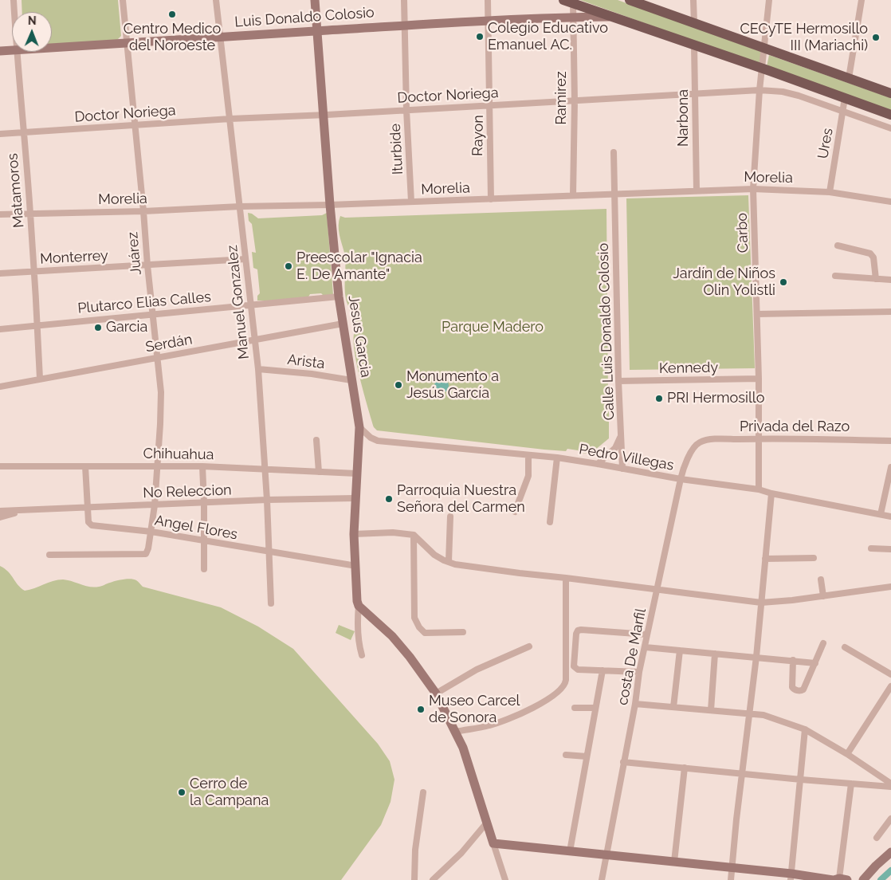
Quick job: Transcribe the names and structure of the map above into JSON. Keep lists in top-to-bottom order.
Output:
{
  "streets": {
    "street": [
      "Luis Donaldo Colosio",
      "Doctor Noriega",
      "Ramirez",
      "Narbona",
      "Rayon",
      "Ures",
      "Iturbide",
      "Morelia",
      "Matamoros",
      "Carbo",
      "Juárez",
      "Monterrey",
      "Manuel Gonzalez",
      "Plutarco Elias Calles",
      "Calle Luis Donaldo Colosio",
      "Jesus Garcia",
      "Serdán",
      "Arista",
      "Kennedy",
      "Privada del Razo",
      "Chihuahua",
      "Pedro Villegas",
      "No Releccion",
      "Angel Flores",
      "costa De Marfil"
    ]
  },
  "crossings": [
    ["Luis Donaldo Colosio", "Ramirez"],
    ["Luis Donaldo Colosio", "Rayon"],
    ["Luis Donaldo Colosio", "Iturbide"],
    ["Luis Donaldo Colosio", "Juárez"],
    ["Luis Donaldo Colosio", "Manuel Gonzalez"],
    ["Luis Donaldo Colosio", "Jesus Garcia"],
    ["Doctor Noriega", "Ramirez"],
    ["Doctor Noriega", "Narbona"],
    ["Doctor Noriega", "Rayon"],
    ["Doctor Noriega", "Ures"],
    ["Doctor Noriega", "Iturbide"],
    ["Doctor Noriega", "Matamoros"],
    ["Doctor Noriega", "Carbo"],
    ["Doctor Noriega", "Juárez"],
    ["Doctor Noriega", "Manuel Gonzalez"],
    ["Doctor Noriega", "Jesus Garcia"],
    ["Ramirez", "Morelia"],
    ["Narbona", "Morelia"],
    ["Rayon", "Morelia"],
    ["Ures", "Morelia"],
    ["Iturbide", "Morelia"],
    ["Morelia", "Matamoros"],
    ["Morelia", "Carbo"],
    ["Morelia", "Juárez"],
    ["Morelia", "Manuel Gonzalez"],
    ["Morelia", "Calle Luis Donaldo Colosio"],
    ["Morelia", "Jesus Garcia"],
    ["Matamoros", "Monterrey"],
    ["Matamoros", "Plutarco Elias Calles"],
    ["Matamoros", "Serdán"],
    ["Carbo", "Kennedy"],
    ["Carbo", "Privada del Razo"],
    ["Carbo", "Pedro Villegas"],
    ["Juárez", "Monterrey"],
    ["Juárez", "Plutarco Elias Calles"],
    ["Juárez", "Serdán"],
    ["Juárez", "Chihuahua"],
    ["Juárez", "No Releccion"],
    ["Juárez", "Angel Flores"],
    ["Monterrey", "Manuel Gonzalez"],
    ["Manuel Gonzalez", "Plutarco Elias Calles"],
    ["Manuel Gonzalez", "Serdán"],
    ["Manuel Gonzalez", "Arista"],
    ["Manuel Gonzalez", "Chihuahua"],
    ["Manuel Gonzalez", "No Releccion"],
    ["Manuel Gonzalez", "Angel Flores"],
    ["Plutarco Elias Calles", "Jesus Garcia"],
    ["Calle Luis Donaldo Colosio", "Kennedy"],
    ["Calle Luis Donaldo Colosio", "Pedro Villegas"],
    ["Jesus Garcia", "Serdán"],
    ["Jesus Garcia", "Arista"],
    ["Jesus Garcia", "Chihuahua"],
    ["Jesus Garcia", "Pedro Villegas"],
    ["Jesus Garcia", "No Releccion"],
    ["Jesus Garcia", "Angel Flores"],
    ["Privada del Razo", "costa De Marfil"],
    ["Chihuahua", "Angel Flores"],
    ["Pedro Villegas", "costa De Marfil"],
    ["No Releccion", "Angel Flores"]
  ],
  "parks": ["Parque Madero"],
  "places": [
    "Centro Medico del Noroeste",
    "Colegio Educativo Emanuel AC.",
    "CECyTE Hermosillo III (Mariachi)",
    "Preescolar \"Ignacia E. De Amante\"",
    "Jardín de Niños Olin Yolistli",
    "Garcia",
    "Monumento a Jesús García",
    "PRI Hermosillo",
    "Parroquia Nuestra Señora del Carmen",
    "Museo Carcel de Sonora",
    "Cerro de la Campana"
  ],
  "north": "top"
}
